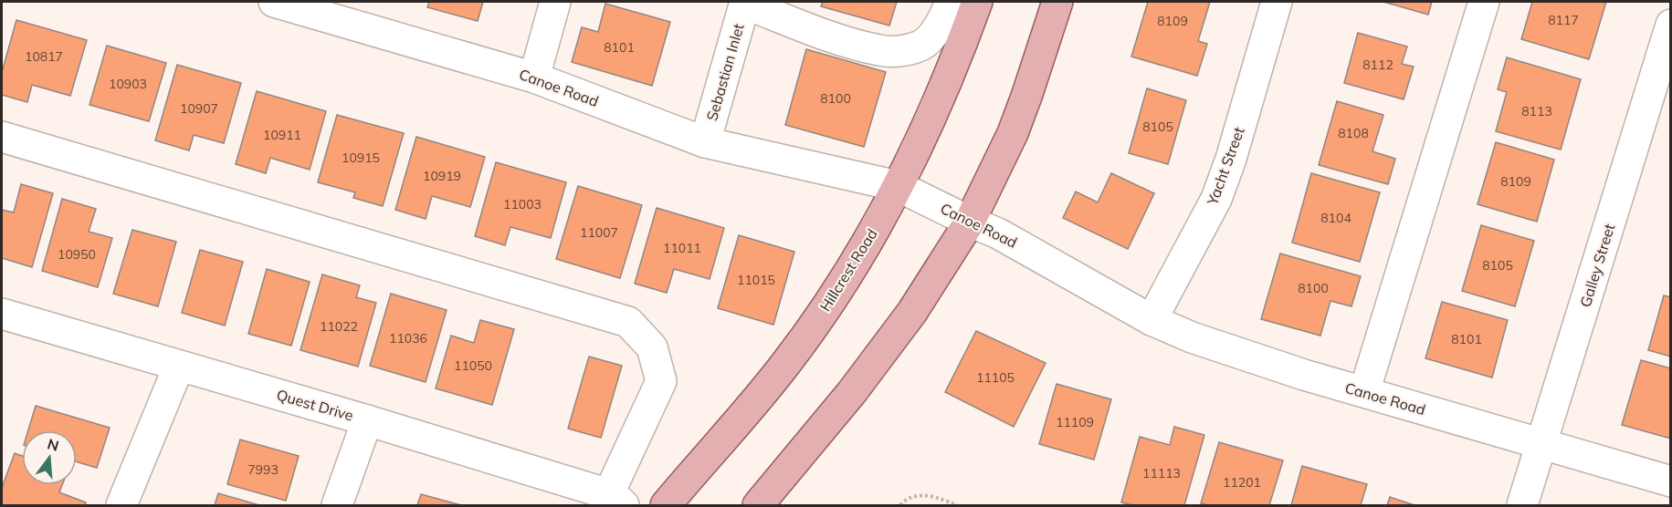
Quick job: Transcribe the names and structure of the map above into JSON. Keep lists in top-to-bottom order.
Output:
{
  "streets": {
    "main road": ["Hillcrest Road"],
    "street": [
      "Sebastian Inlet",
      "Canoe Road",
      "Yacht Street",
      "Galley Street",
      "Quest Drive"
    ]
  },
  "crossings": [
    ["Sebastian Inlet", "Canoe Road"],
    ["Canoe Road", "Yacht Street"],
    ["Canoe Road", "Galley Street"],
    ["Canoe Road", "Hillcrest Road"]
  ],
  "house_numbers": [
    "8117",
    "8109",
    "8101",
    "10817",
    "8112",
    "10903",
    "8100",
    "10907",
    "8113",
    "8105",
    "8108",
    "10911",
    "10915",
    "10919",
    "8109",
    "11003",
    "8104",
    "11007",
    "11011",
    "10950",
    "8105",
    "11015",
    "8100",
    "11022",
    "11036",
    "8101",
    "11050",
    "11105",
    "11109",
    "7993",
    "11113",
    "11201"
  ],
  "north": "top"
}
